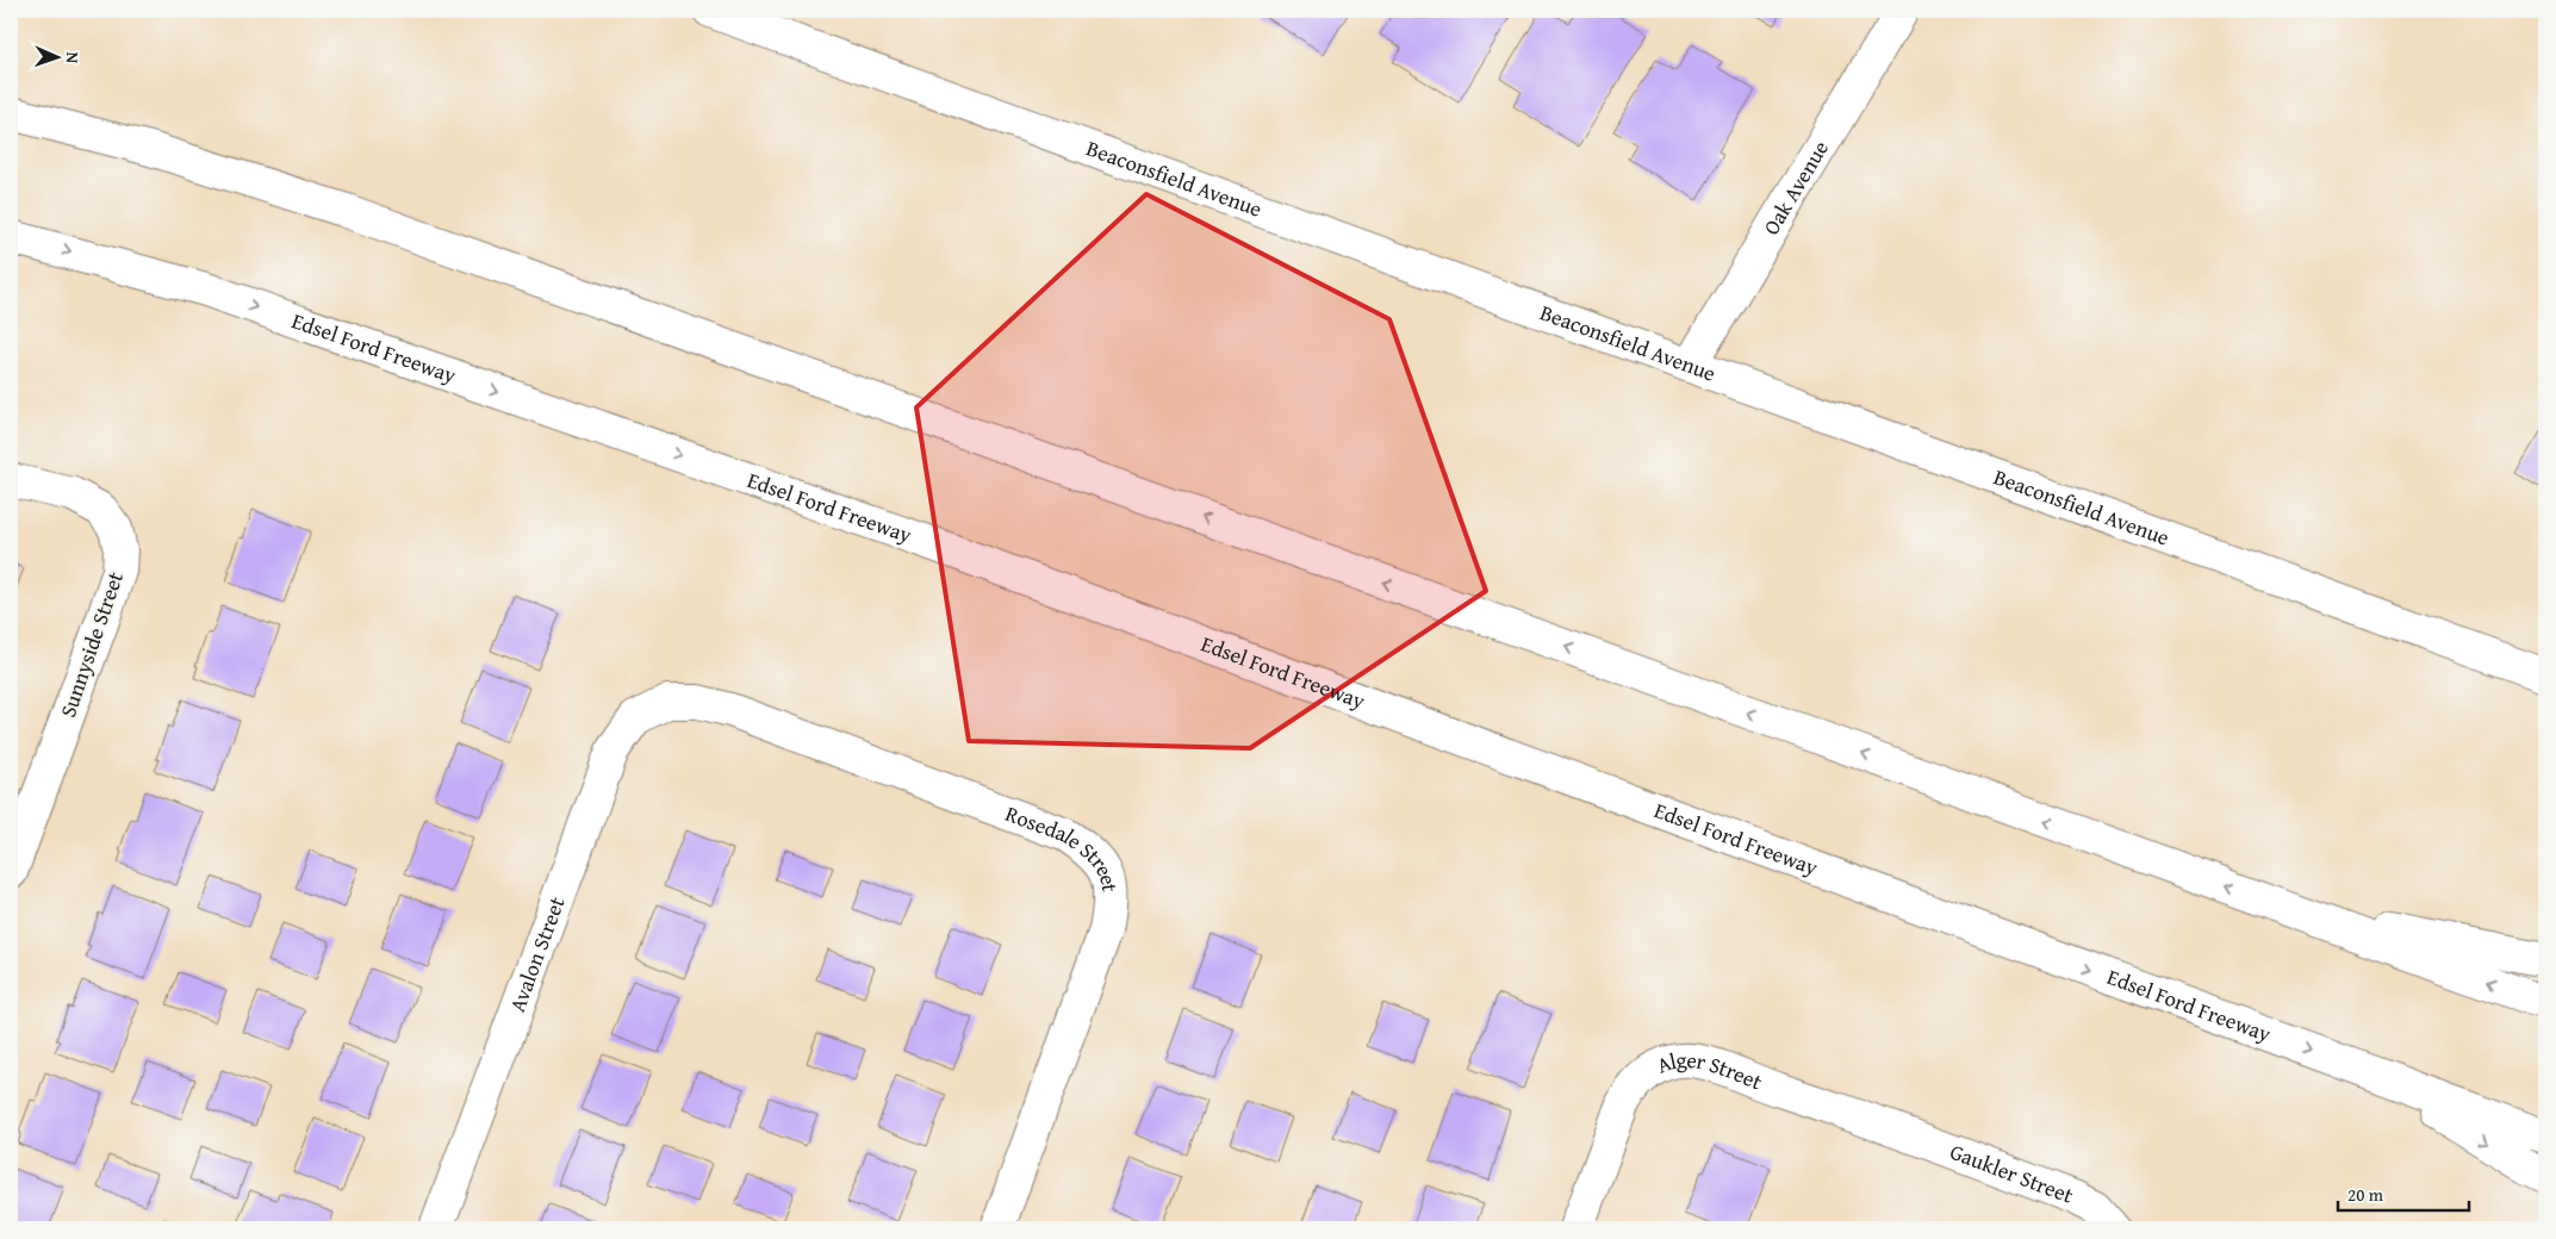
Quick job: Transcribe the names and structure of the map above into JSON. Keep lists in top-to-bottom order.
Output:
{
  "streets": {
    "main road": [
      "Beaconsfield Avenue",
      "Oak Avenue",
      "Edsel Ford Freeway",
      "Sunnyside Street",
      "Rosedale Street",
      "Avalon Street",
      "Alger Street",
      "Gaukler Street"
    ]
  },
  "crossings": [
    ["Beaconsfield Avenue", "Oak Avenue"],
    ["Rosedale Street", "Avalon Street"],
    ["Alger Street", "Gaukler Street"]
  ],
  "scale_bar": "20 m",
  "north": "right"
}
